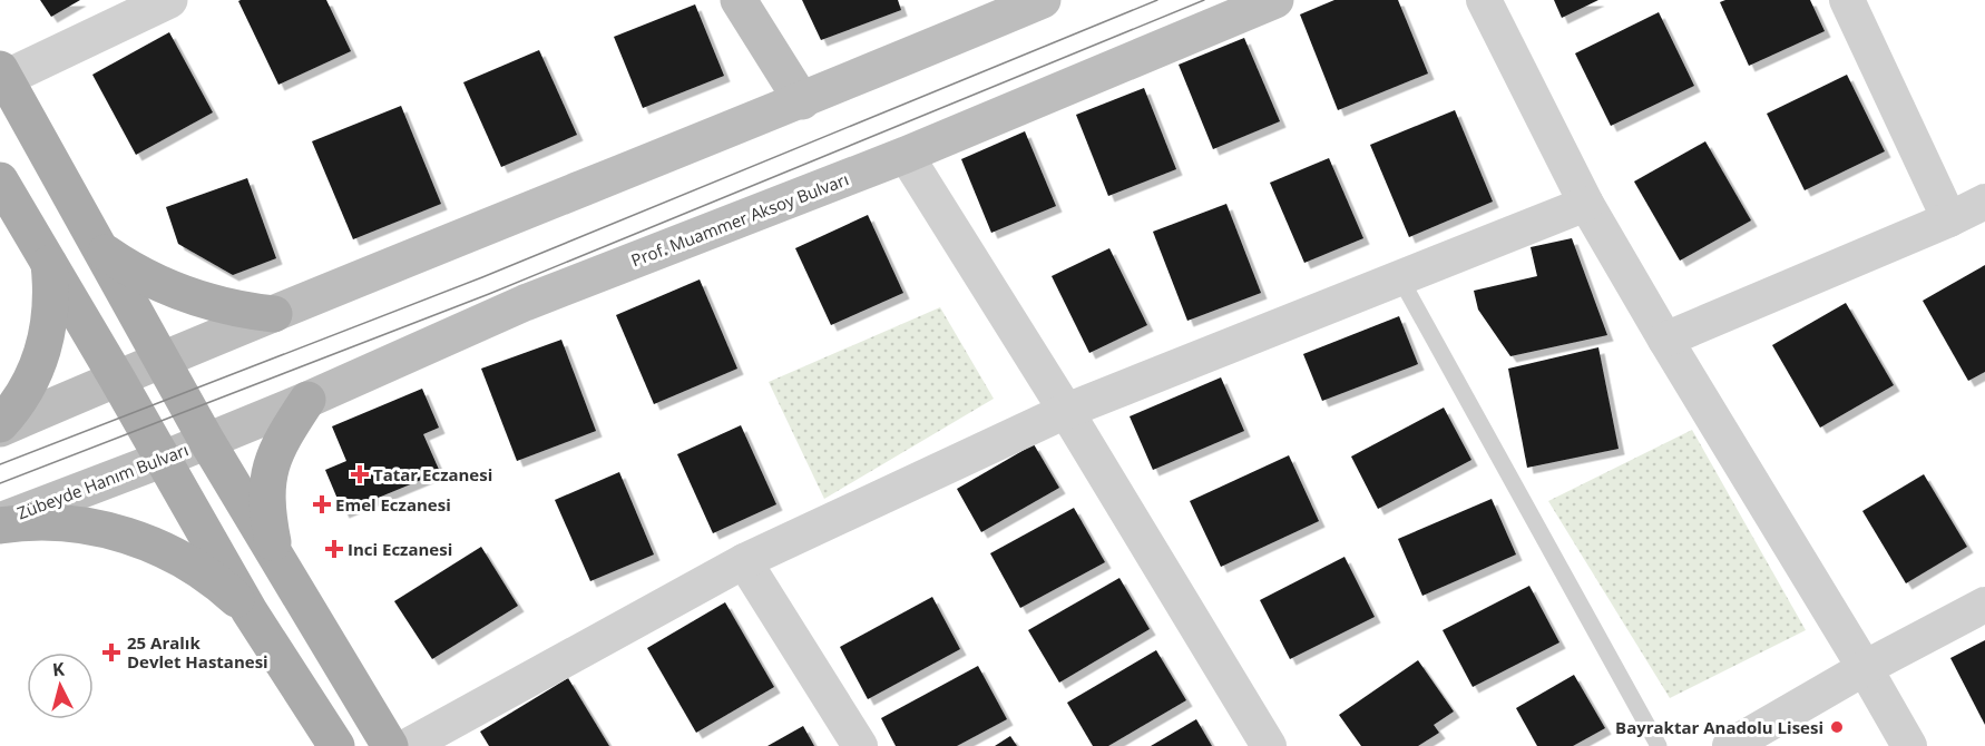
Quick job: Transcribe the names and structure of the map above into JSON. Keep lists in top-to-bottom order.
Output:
{
  "streets": {
    "main road": ["Prof. Muammer Aksoy Bulvarı", "Zübeyde Hanım Bulvarı"]
  },
  "crossings": [
    ["Prof. Muammer Aksoy Bulvarı", "Zübeyde Hanım Bulvarı"]
  ],
  "places": {
    "health": [
      "Tatar Eczanesi",
      "Emel Eczanesi",
      "Inci Eczanesi",
      "25 Aralık Devlet Hastanesi"
    ],
    "other": ["Bayraktar Anadolu Lisesi"]
  },
  "north": "top"
}
